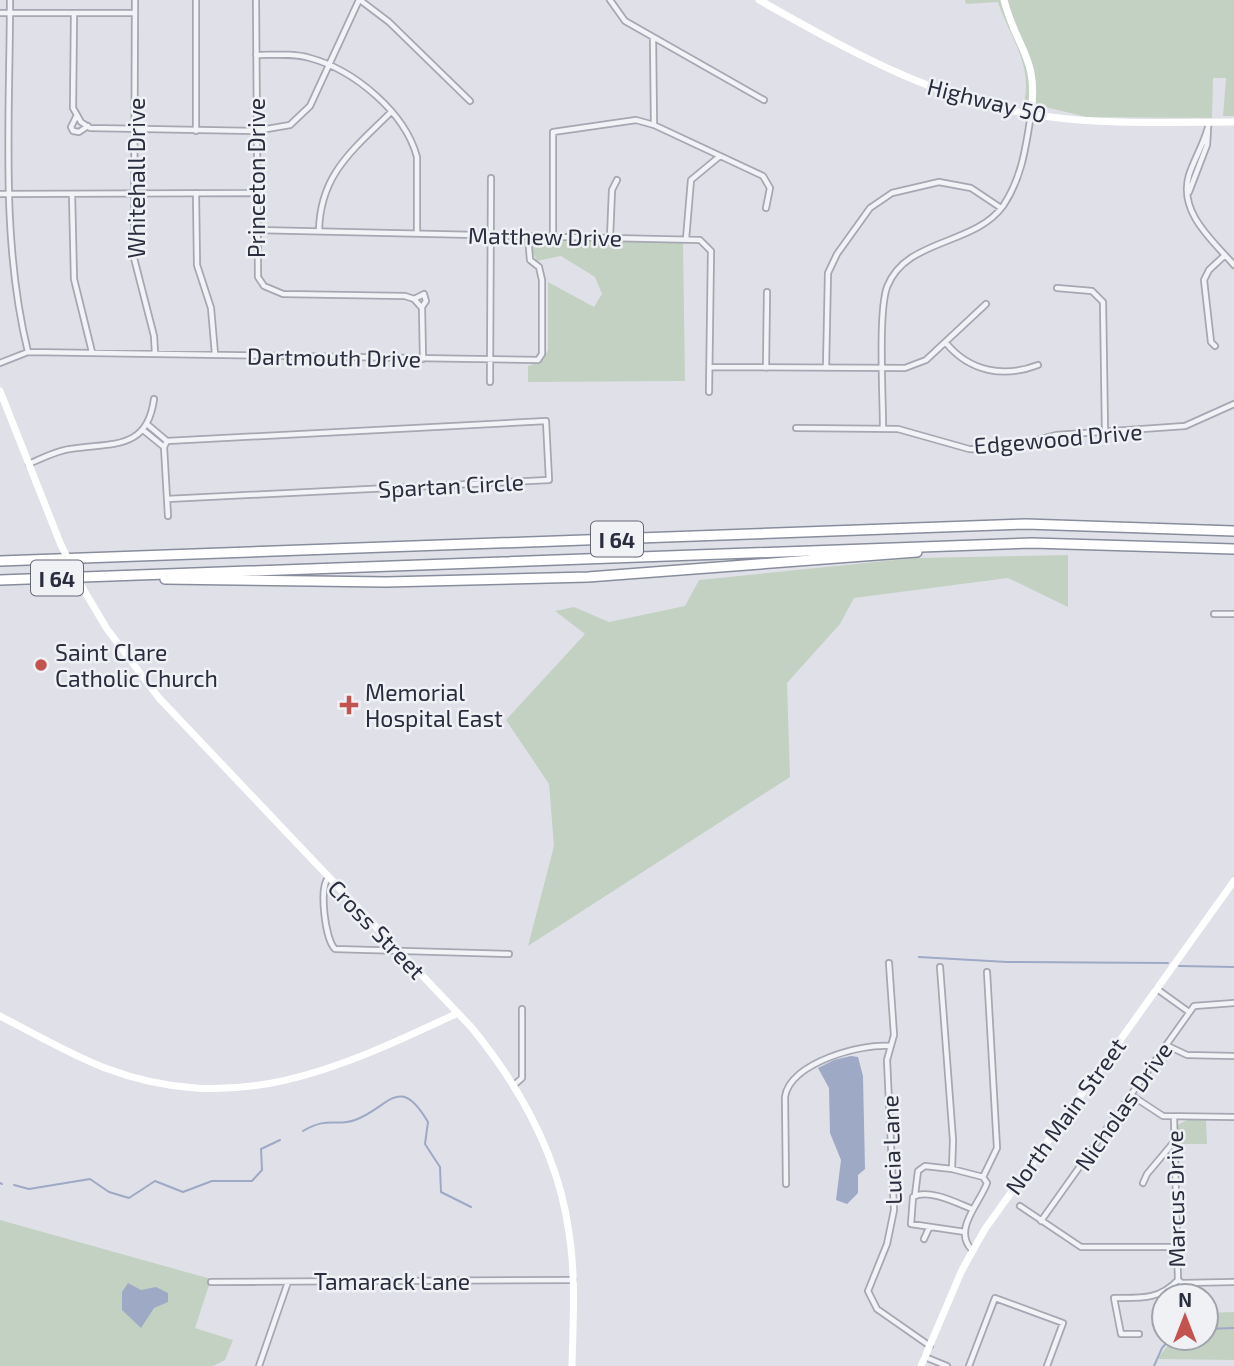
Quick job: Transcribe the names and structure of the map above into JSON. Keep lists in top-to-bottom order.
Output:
{
  "streets": {
    "highway": ["I 64"],
    "main road": ["Highway 50", "Cross Street", "North Main Street"],
    "street": [
      "Whitehall Drive",
      "Princeton Drive",
      "Matthew Drive",
      "Dartmouth Drive",
      "Edgewood Drive",
      "Spartan Circle",
      "Nicholas Drive",
      "Lucia Lane",
      "Marcus Drive",
      "Tamarack Lane"
    ]
  },
  "crossings": [
    ["Whitehall Drive", "Dartmouth Drive"],
    ["Princeton Drive", "Matthew Drive"],
    ["Matthew Drive", "Dartmouth Drive"],
    ["Cross Street", "Tamarack Lane"],
    ["North Main Street", "Lucia Lane"]
  ],
  "places": {
    "other": ["Saint Clare Catholic Church"],
    "health": ["Memorial Hospital East"]
  },
  "north": "top"
}
